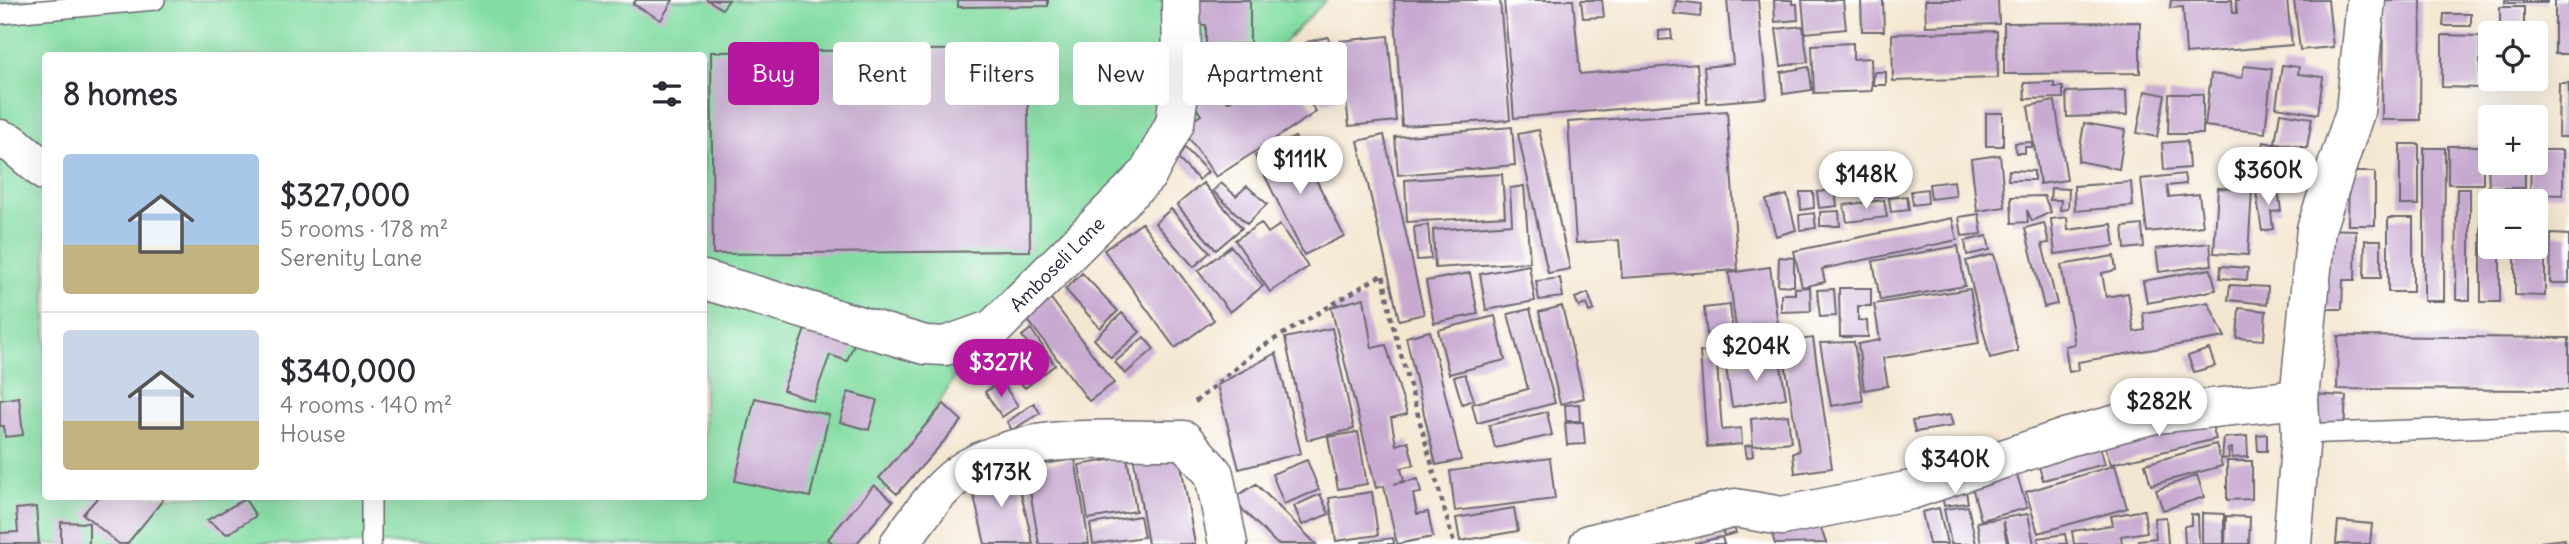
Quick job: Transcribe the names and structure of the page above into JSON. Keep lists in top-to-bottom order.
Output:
{
  "streets": {
    "street": ["Amboseli Lane"]
  },
  "page": {
    "map_buttons": ["+", "−"],
    "chip": [
      "Buy",
      "Rent",
      "Filters",
      "New",
      "Apartment"
    ],
    "heading": "8 homes",
    "price": [
      "$111K",
      "$360K",
      "$148K",
      "$204K",
      "$327K",
      "$282K",
      "$340K",
      "$173K"
    ],
    "list": [
      {
        "name": "$327,000",
        "note": "5 rooms · 178 m² · Serenity Lane"
      },
      {
        "name": "$340,000",
        "note": "4 rooms · 140 m² · House"
      }
    ]
  }
}
